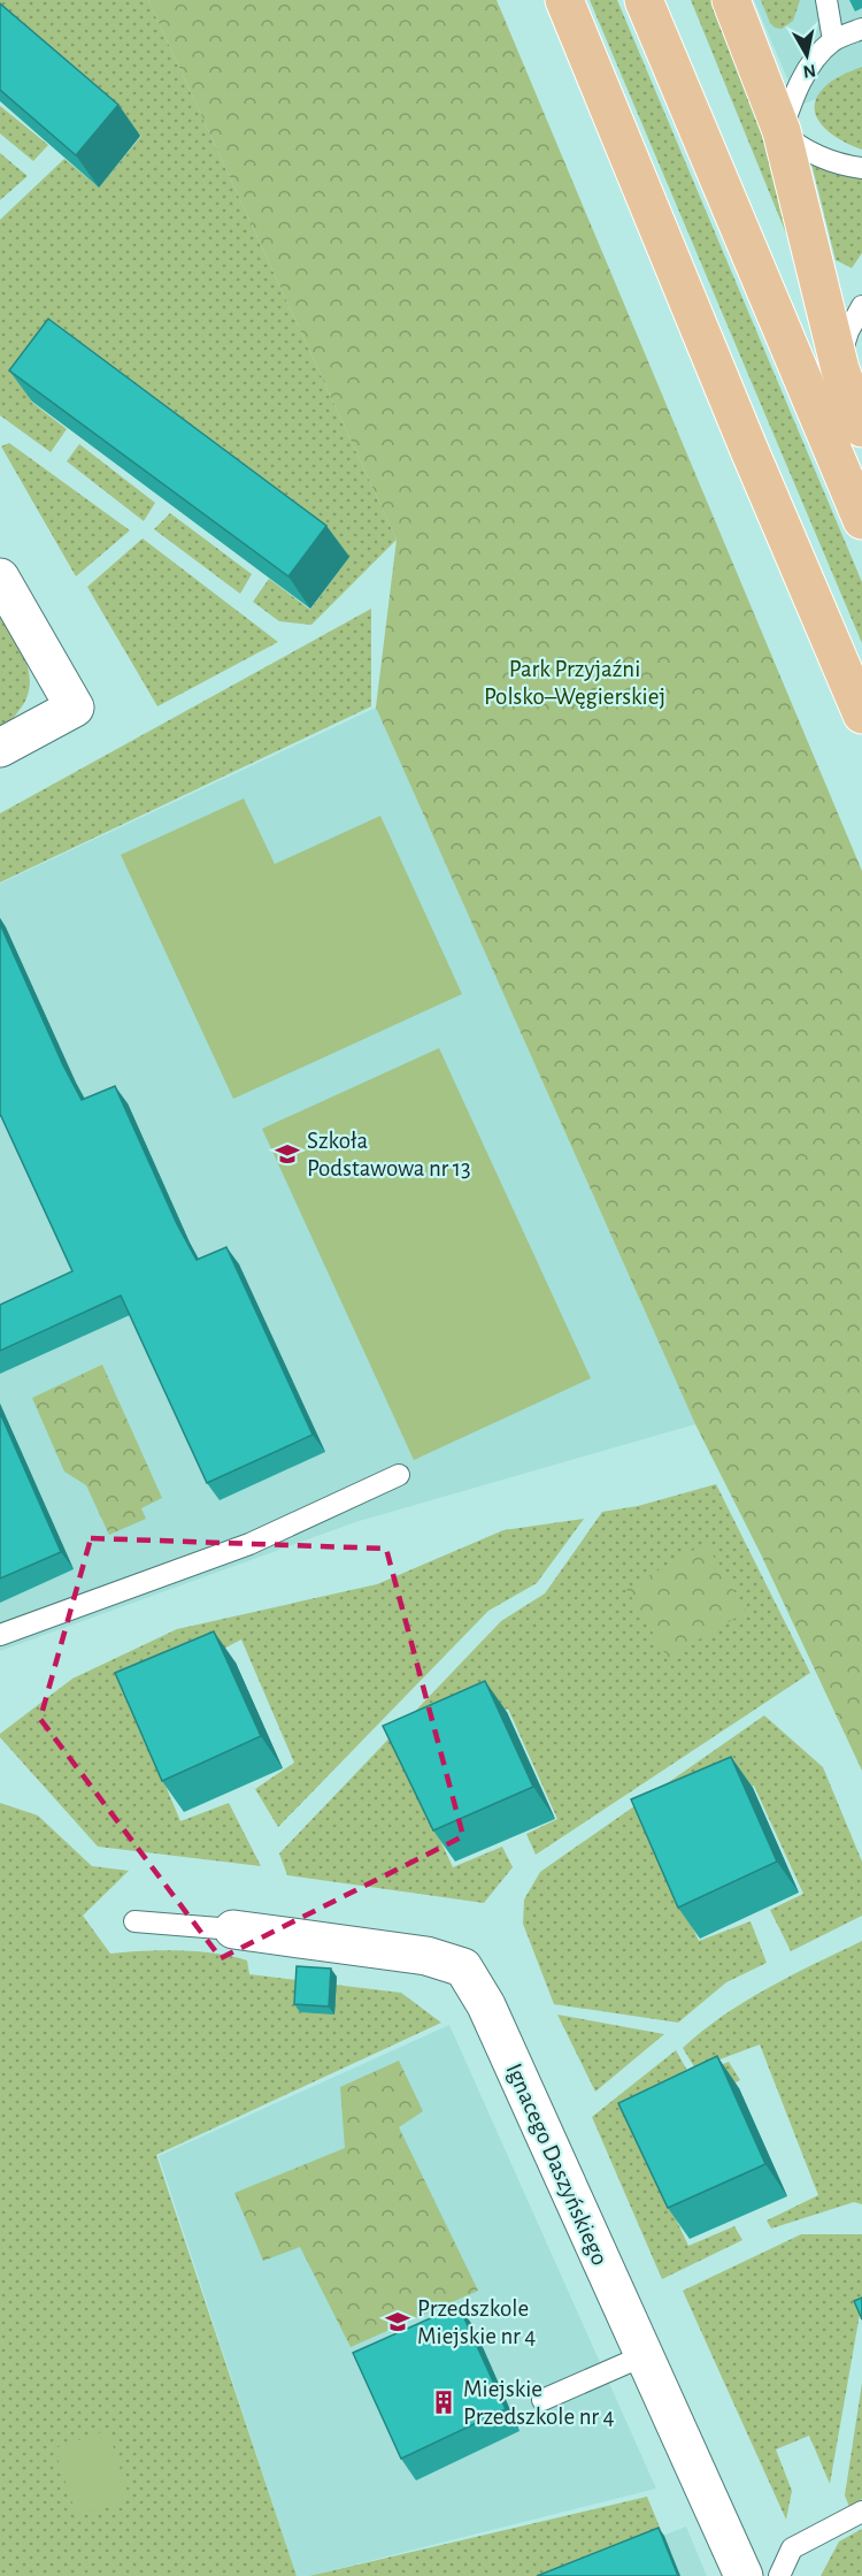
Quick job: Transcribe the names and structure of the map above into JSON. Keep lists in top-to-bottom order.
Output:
{
  "streets": {
    "street": ["Ignacego Daszyńskiego"]
  },
  "parks": ["Park Przyjaźni Polsko–Węgierskiej"],
  "places": {
    "school or university": ["Szkoła Podstawowa nr 13", "Przedszkole Miejskie nr 4"],
    "building": ["Miejskie Przedszkole nr 4"]
  },
  "north": "bottom"
}
